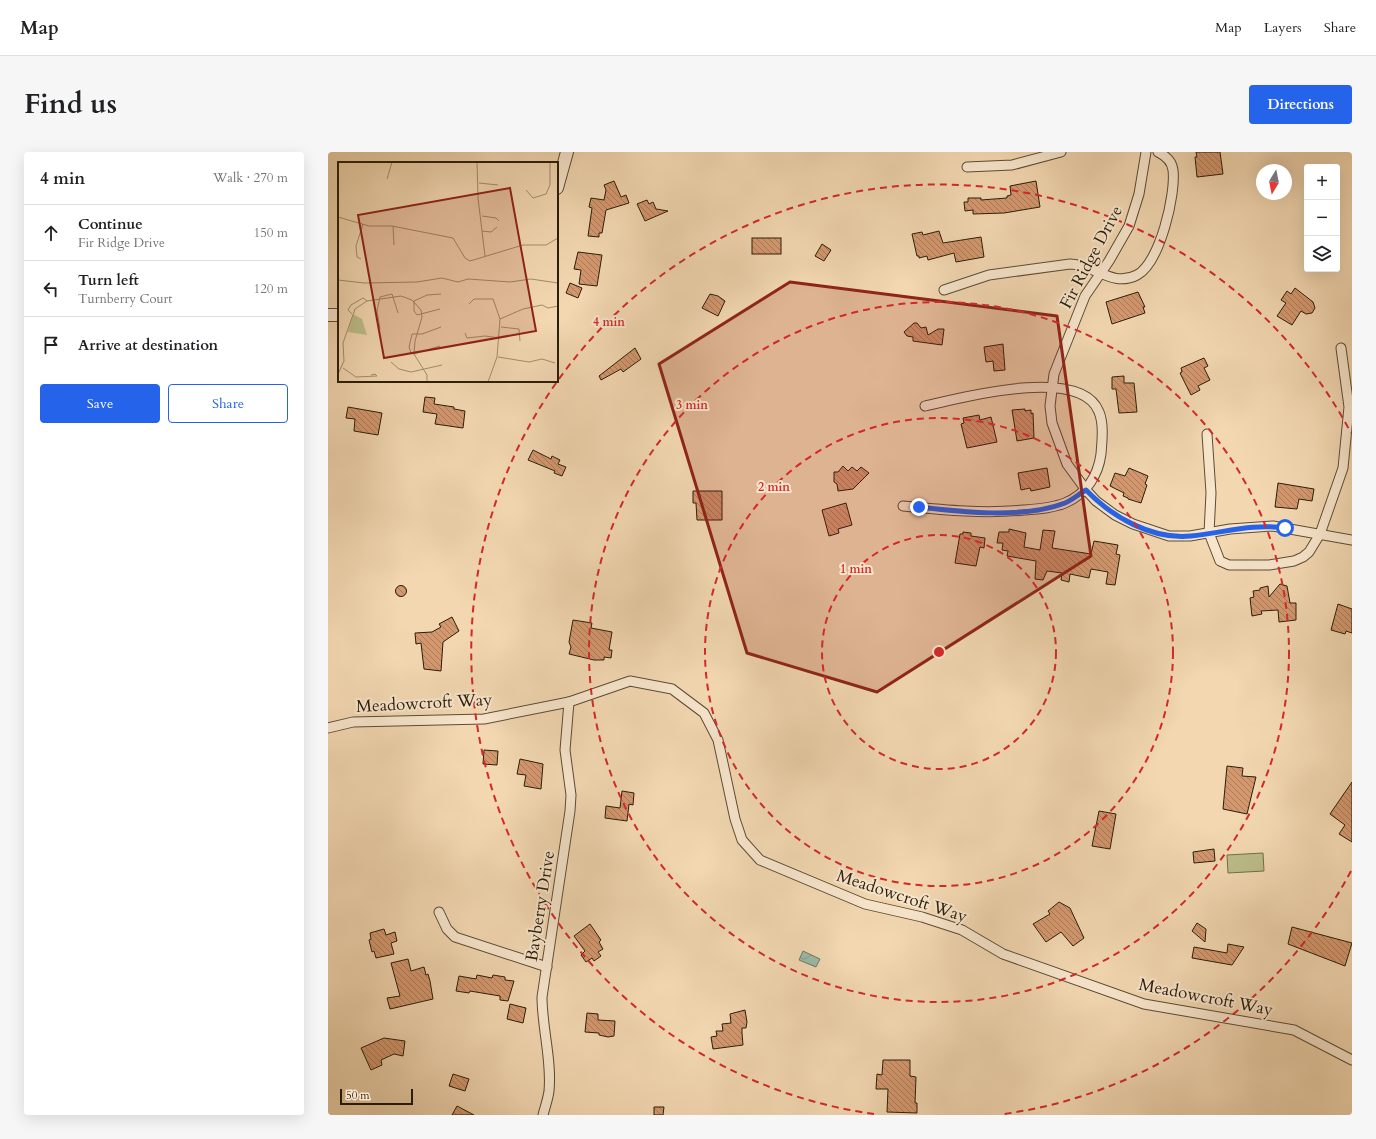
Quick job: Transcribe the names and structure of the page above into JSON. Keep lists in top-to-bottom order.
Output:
{
  "streets": {
    "street": ["Fir Ridge Drive", "Meadowcroft Way", "Bayberry Drive"]
  },
  "crossings": [
    ["Meadowcroft Way", "Bayberry Drive"]
  ],
  "scale_bar": "50 m",
  "north": "bottom",
  "page": {
    "header": "Map",
    "nav": ["Map", "Layers", "Share"],
    "title": "Find us",
    "buttons": [
      "Directions",
      ["Save", "Share"]
    ],
    "heading": ["4 min", "Walk · 270 m"],
    "map_buttons": ["+", "−"],
    "list": [
      ["Continue", "Fir Ridge Drive", "150 m"],
      ["Turn left", "Turnberry Court", "120 m"],
      "Arrive at destination"
    ],
    "scale": "50 m"
  },
  "rings": [
    "4 min",
    "3 min",
    "2 min",
    "1 min"
  ]
}
